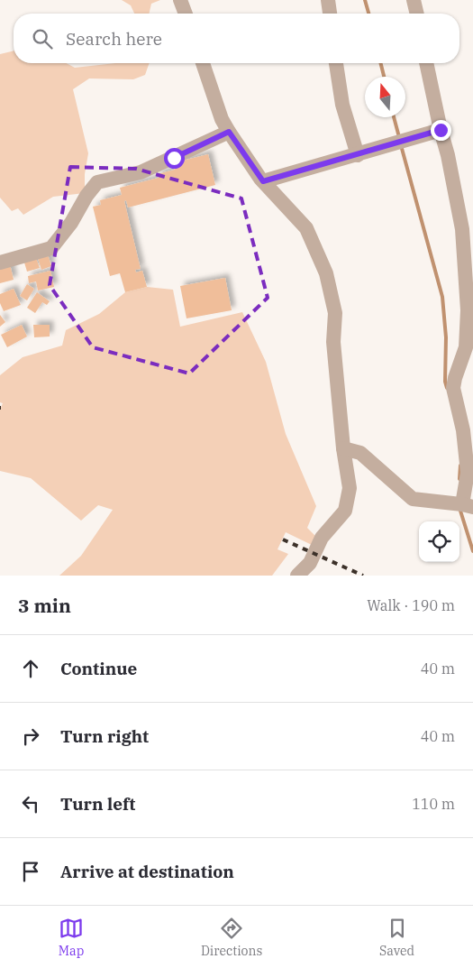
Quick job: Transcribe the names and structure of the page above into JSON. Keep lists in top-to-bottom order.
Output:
{
  "north": "top",
  "page": {
    "search": "Search here",
    "heading": ["3 min", "Walk · 190 m"],
    "list": [
      ["Continue", "40 m"],
      ["Turn right", "40 m"],
      ["Turn left", "110 m"],
      "Arrive at destination"
    ],
    "nav": ["Map", "Directions", "Saved"]
  }
}
